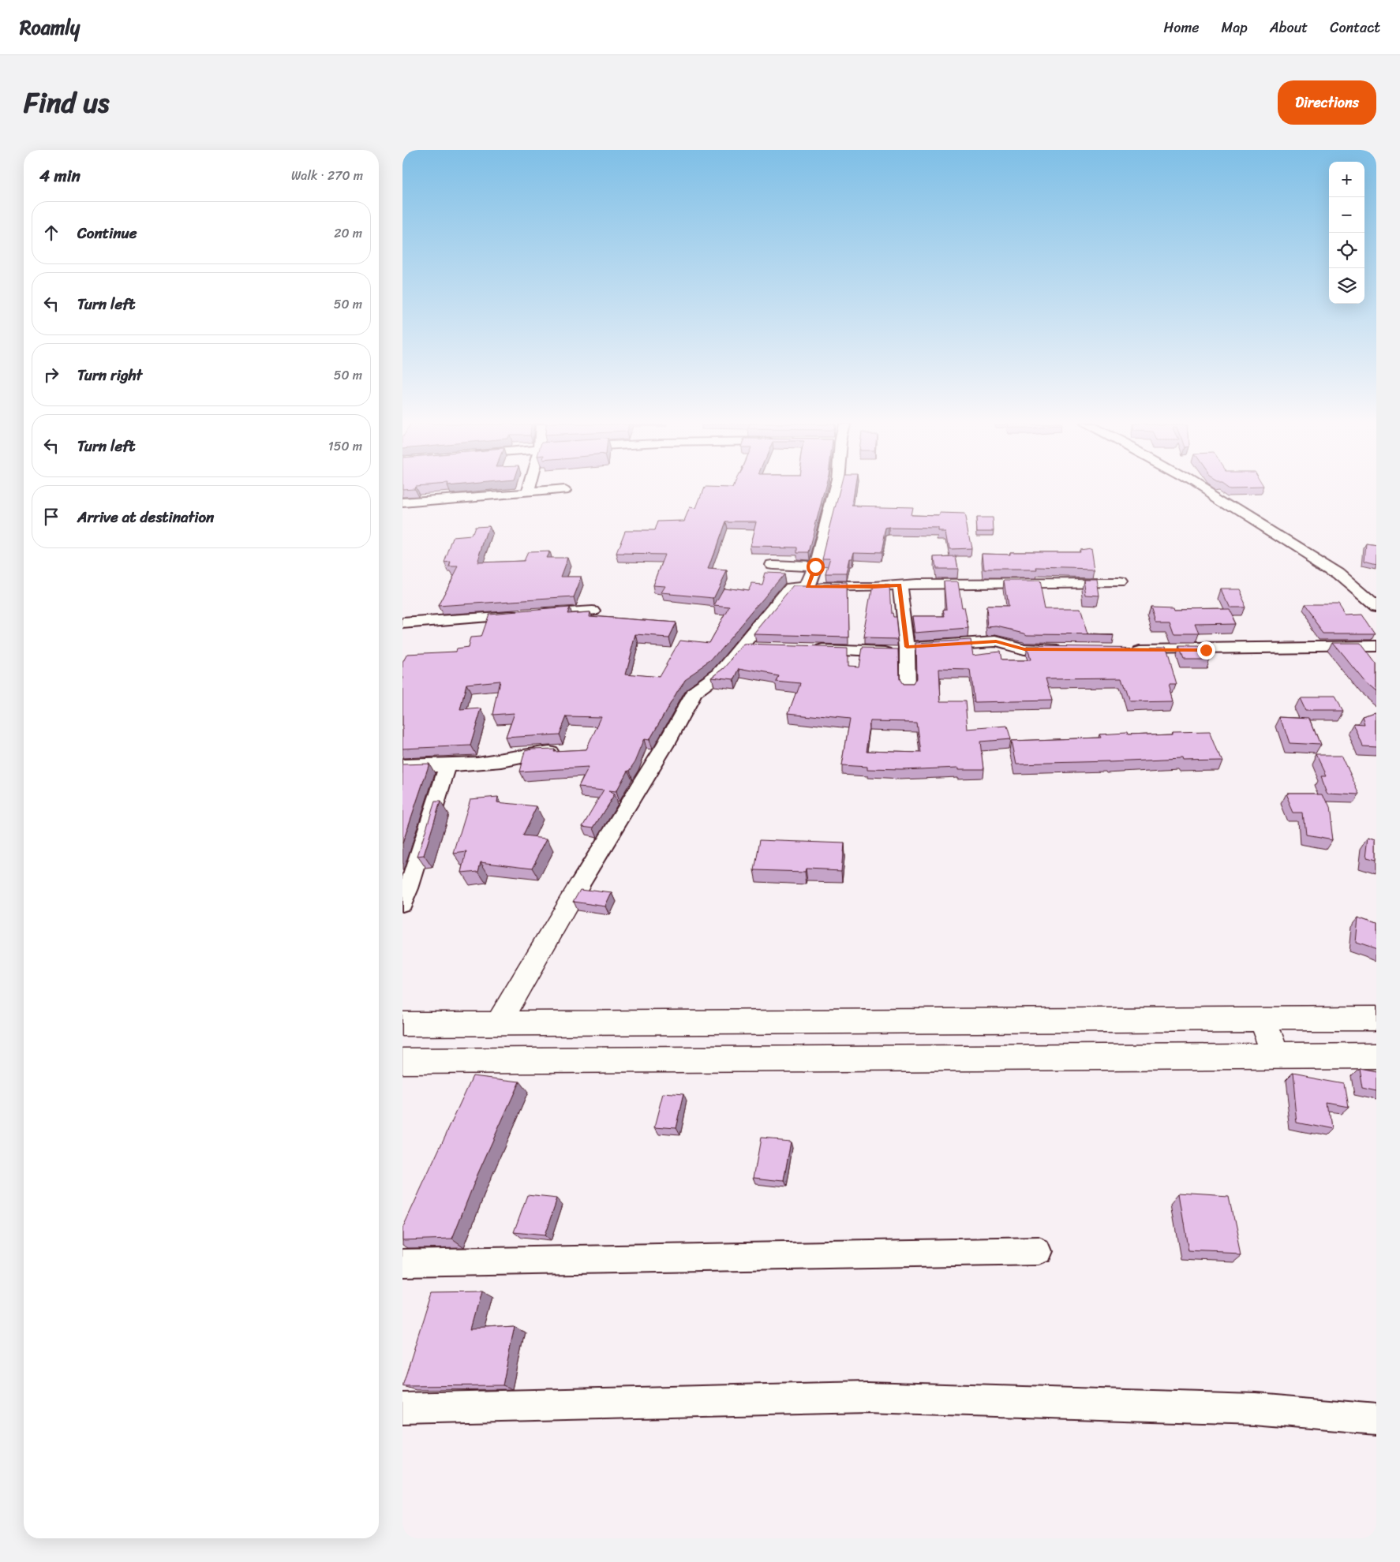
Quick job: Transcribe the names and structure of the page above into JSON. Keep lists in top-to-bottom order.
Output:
{
  "page": {
    "header": "Roamly",
    "nav": [
      "Home",
      "Map",
      "About",
      "Contact"
    ],
    "title": "Find us",
    "buttons": "Directions",
    "heading": ["4 min", "Walk · 270 m"],
    "map_buttons": ["+", "−"],
    "list": [
      ["Continue", "20 m"],
      ["Turn left", "50 m"],
      ["Turn right", "50 m"],
      ["Turn left", "150 m"],
      "Arrive at destination"
    ]
  }
}
